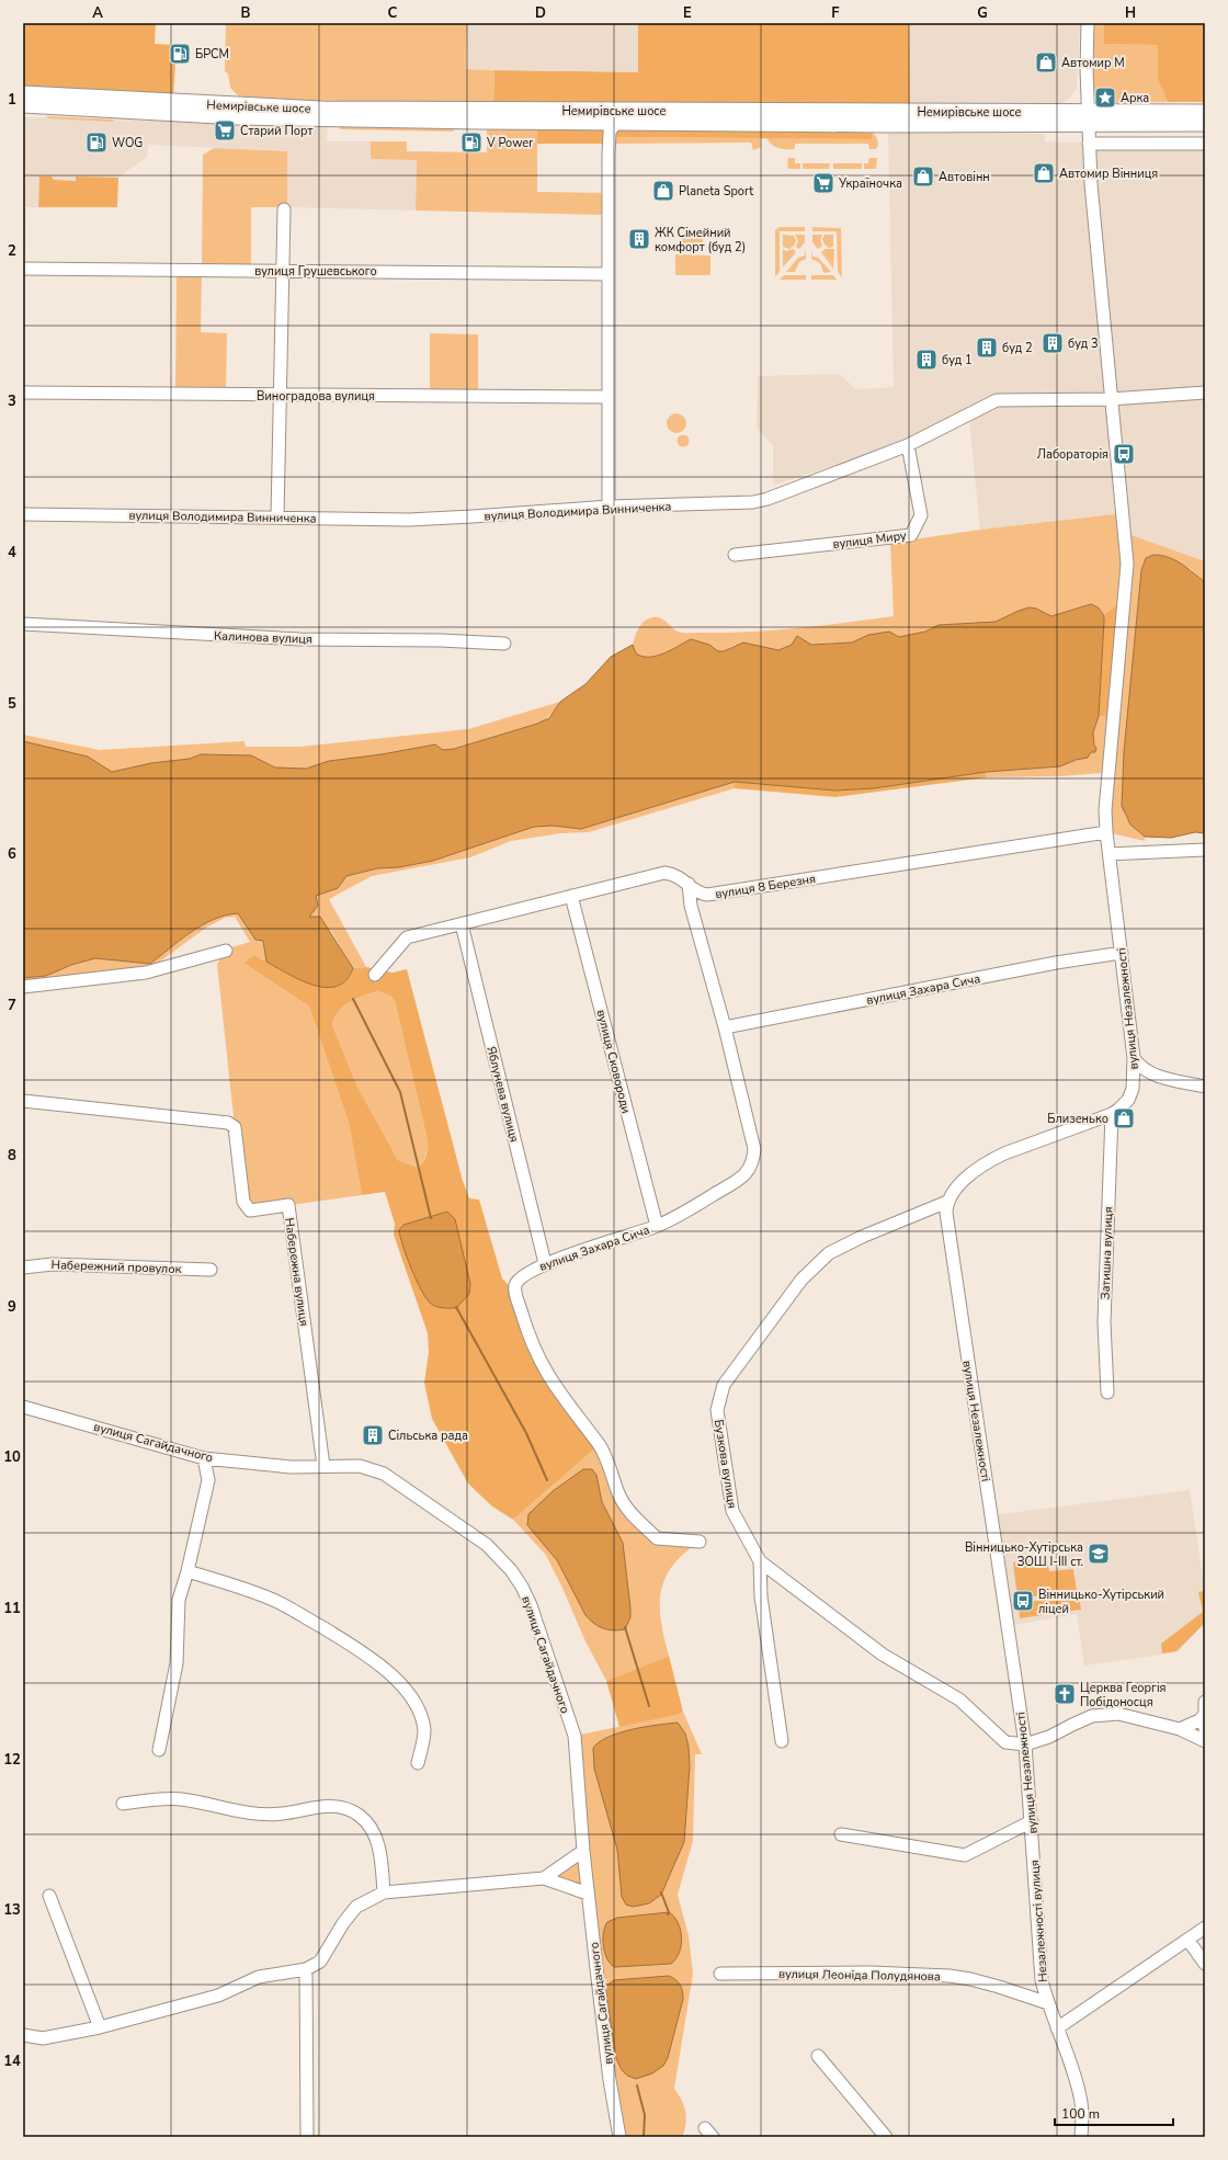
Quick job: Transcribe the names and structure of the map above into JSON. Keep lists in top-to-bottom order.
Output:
{
  "streets": {
    "main road": ["Немирівське шосе"],
    "street": [
      "вулиця Грушевського",
      "Виноградова вулиця",
      "вулиця Володимира Винниченка",
      "вулиця Миру",
      "Калинова вулиця",
      "вулиця 8 Березня",
      "вулиця Захара Сича",
      "вулиця Незалежності",
      "вулиця Сковороди",
      "Яблунева вулиця",
      "Затишна вулиця",
      "Набережний провулок",
      "Набережна вулиця",
      "вулиця Сагайдачного",
      "Бузкова вулиця",
      "Незалежності вулиця",
      "вулиця Леоніда Полудянова"
    ]
  },
  "crossings": [
    ["Немирівське шосе", "вулиця Незалежності"],
    ["вулиця Володимира Винниченка", "вулиця Миру"],
    ["вулиця Володимира Винниченка", "вулиця Незалежності"],
    ["вулиця 8 Березня", "вулиця Захара Сича"],
    ["вулиця 8 Березня", "вулиця Незалежності"],
    ["вулиця 8 Березня", "вулиця Сковороди"],
    ["вулиця 8 Березня", "Яблунева вулиця"],
    ["вулиця Захара Сича", "вулиця Незалежності"],
    ["вулиця Захара Сича", "вулиця Сковороди"],
    ["вулиця Захара Сича", "Яблунева вулиця"],
    ["вулиця Незалежності", "Затишна вулиця"],
    ["вулиця Незалежності", "Бузкова вулиця"],
    ["вулиця Незалежності", "Незалежності вулиця"],
    ["Набережна вулиця", "вулиця Сагайдачного"],
    ["Бузкова вулиця", "Незалежності вулиця"],
    ["Незалежності вулиця", "вулиця Леоніда Полудянова"]
  ],
  "places": {
    "fuel station": ["БРСМ", "WOG", "V Power"],
    "shop": [
      "Автомир М",
      "Автомир Вінниця",
      "Автовінн",
      "Planeta Sport",
      "Близенько"
    ],
    "place": ["Арка"],
    "supermarket": ["Старий Порт", "Україночка"],
    "building": [
      "ЖК Сімейний комфорт (буд 2)",
      "буд 3",
      "буд 2",
      "буд 1",
      "Сільська рада"
    ],
    "bus stop": ["Лабораторія", "Вінницько-Хутірський ліцей"],
    "school or university": ["Вінницько-Хутірська ЗОШ І-ІІІ ст."],
    "church": ["Церква Георгія Побідоносця"]
  },
  "scale_bar": "100 m",
  "grid": {
    "columns": [
      "A",
      "B",
      "C",
      "D",
      "E",
      "F",
      "G",
      "H"
    ],
    "rows": [
      "1",
      "2",
      "3",
      "4",
      "5",
      "6",
      "7",
      "8",
      "9",
      "10",
      "11",
      "12",
      "13",
      "14"
    ]
  }
}
